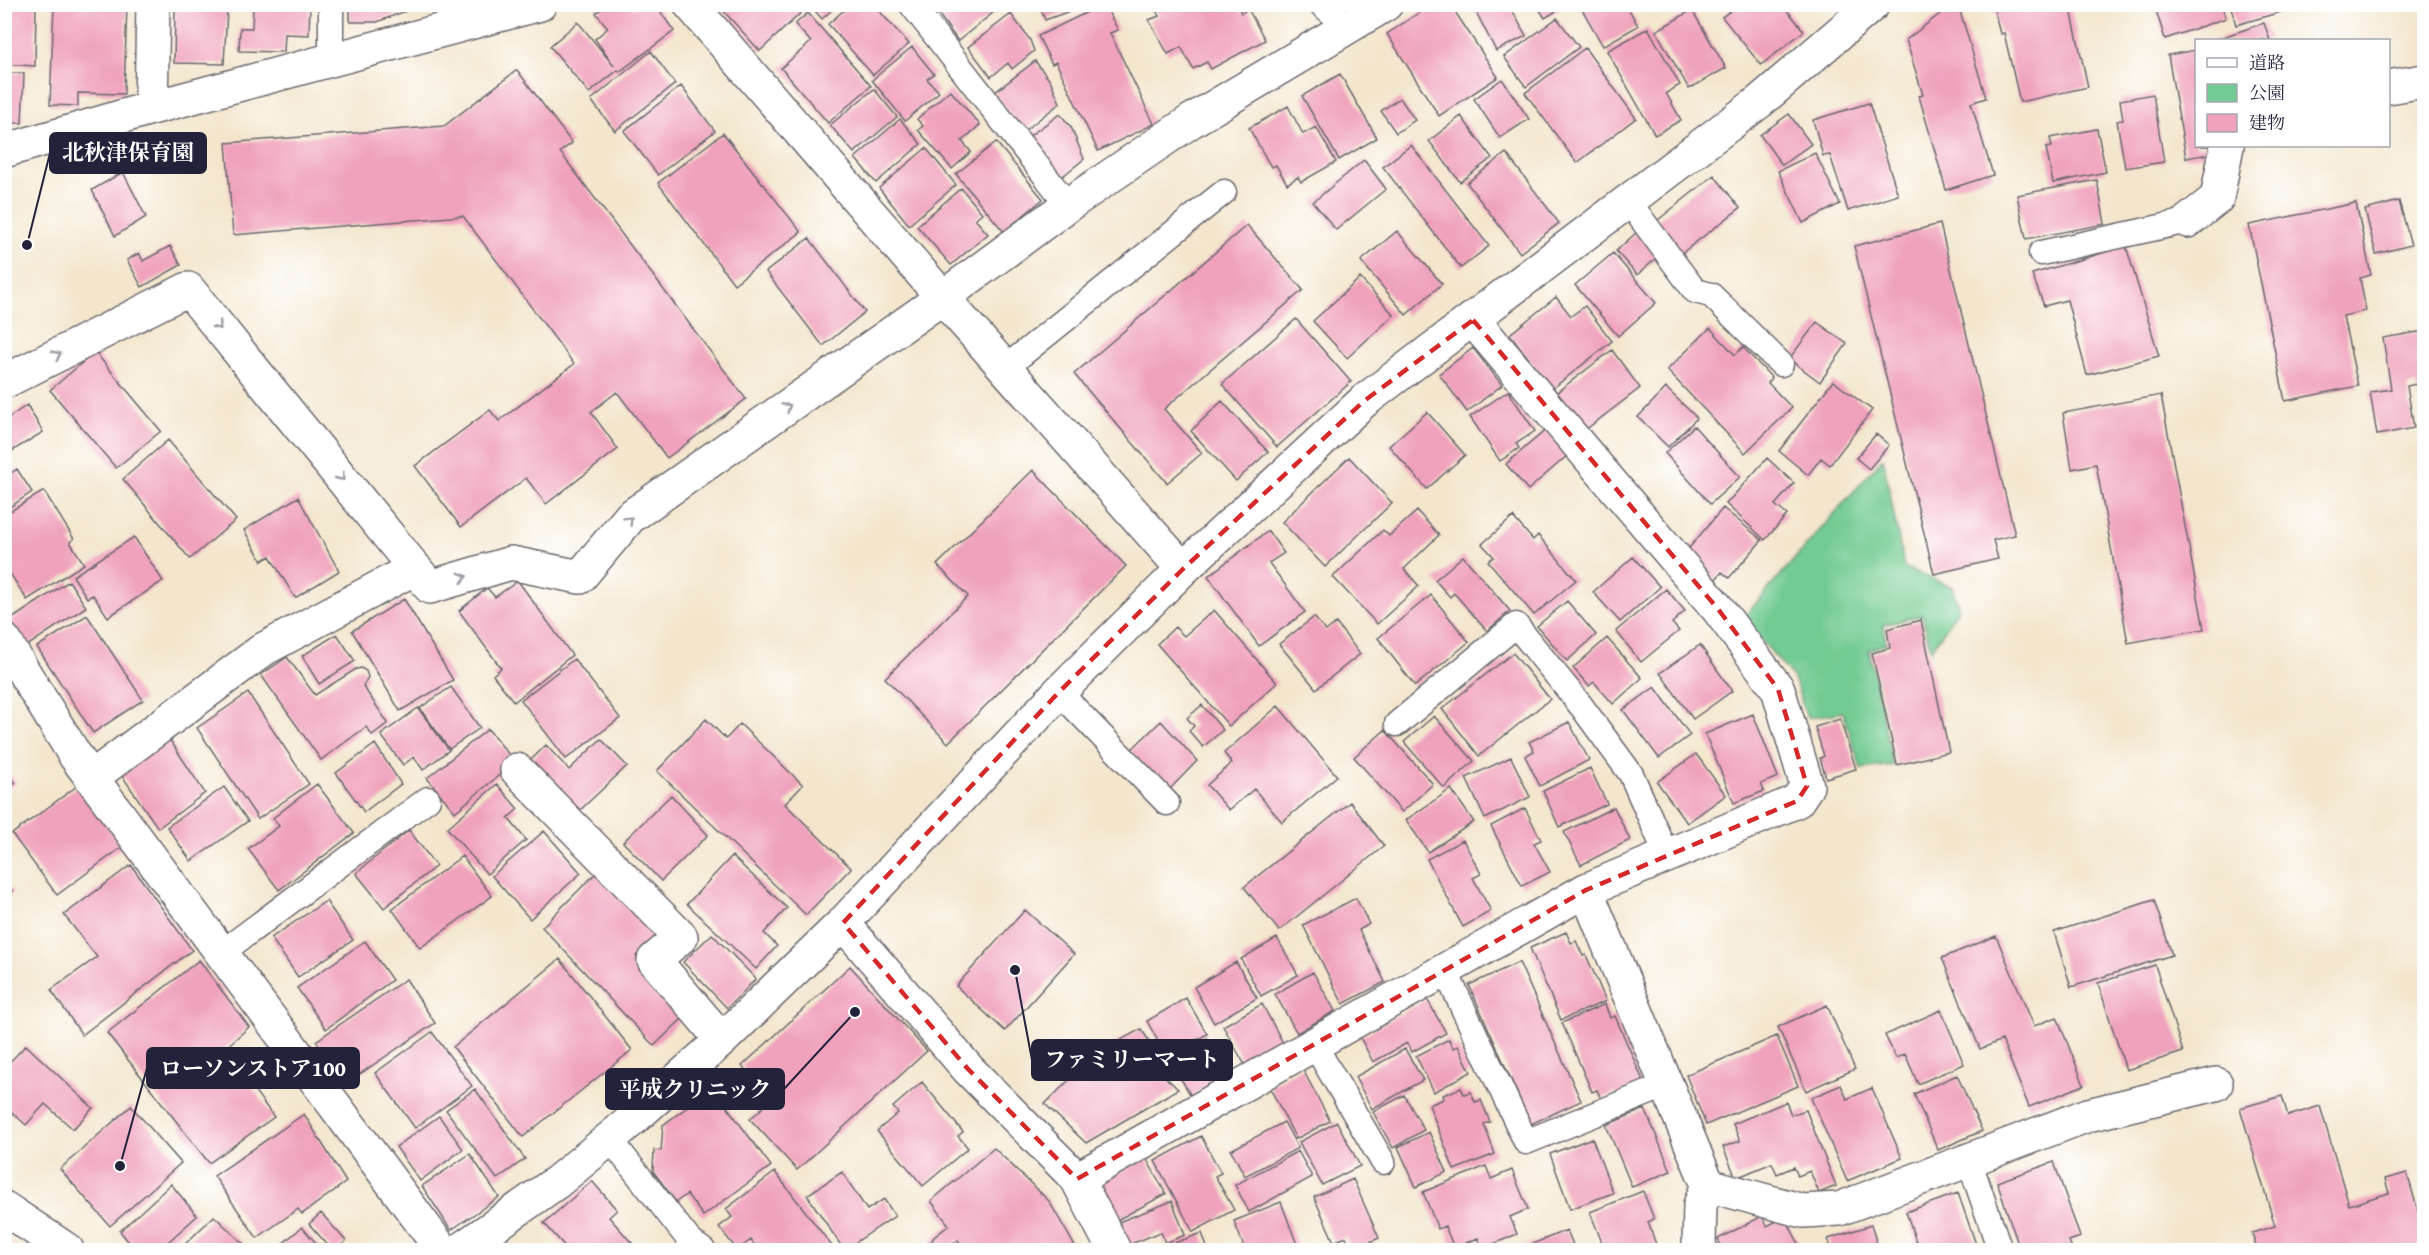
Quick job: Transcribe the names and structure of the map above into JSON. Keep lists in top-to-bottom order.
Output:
{
  "places": [
    "北秋津保育園",
    "ファミリーマート",
    "平成クリニック",
    "ローソンストア100"
  ],
  "legend": ["道路", "公園", "建物"]
}
